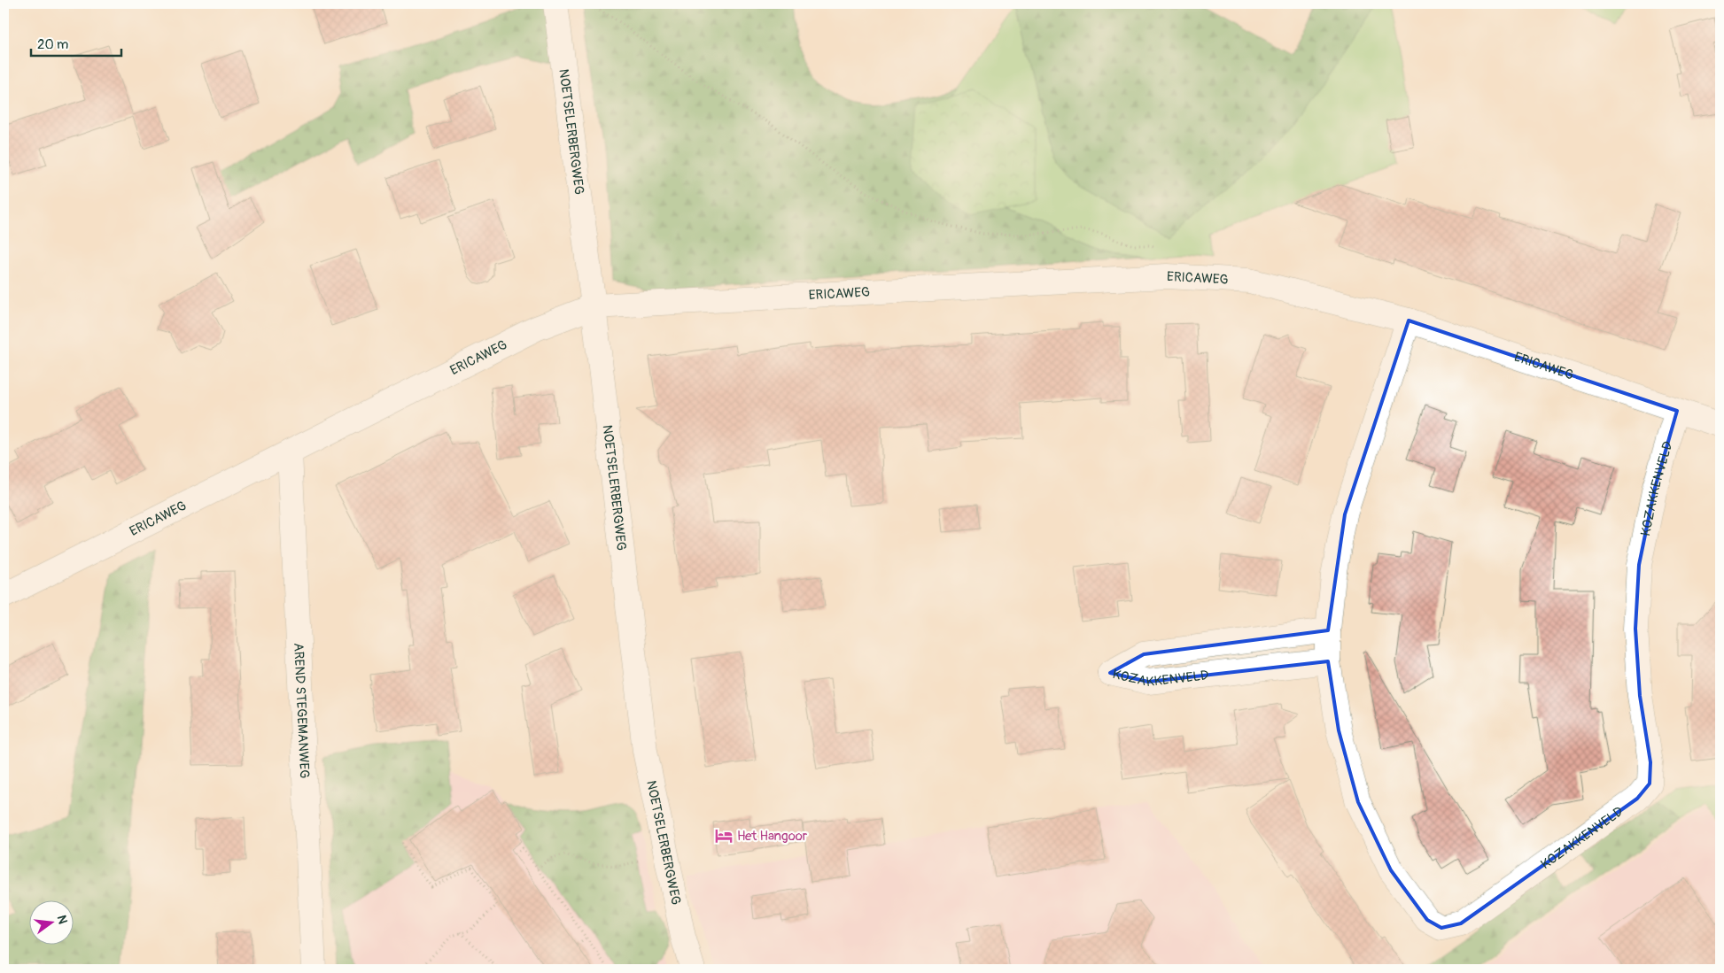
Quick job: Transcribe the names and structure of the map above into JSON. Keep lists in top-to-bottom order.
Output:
{
  "streets": {
    "street": [
      "NOETSELERBERGWEG",
      "ERICAWEG",
      "KOZAKKENVELD",
      "AREND STEGEMANWEG"
    ]
  },
  "crossings": [
    ["NOETSELERBERGWEG", "ERICAWEG"],
    ["ERICAWEG", "KOZAKKENVELD"],
    ["ERICAWEG", "AREND STEGEMANWEG"]
  ],
  "places": {
    "hotel": ["Het Hangoor"]
  },
  "scale_bar": "20 m",
  "north": "right"
}
